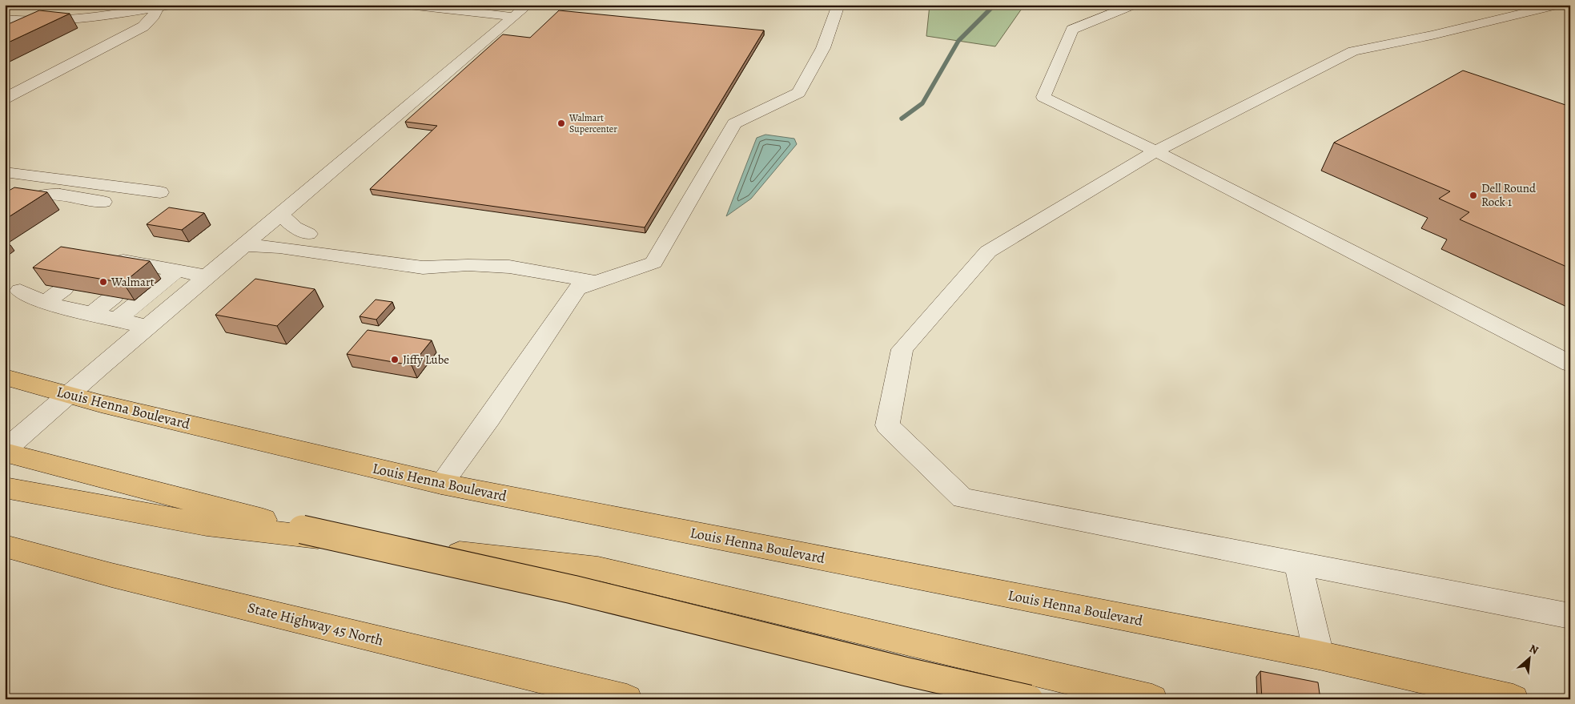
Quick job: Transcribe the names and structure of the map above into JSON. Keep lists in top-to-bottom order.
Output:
{
  "streets": {
    "main road": ["Louis Henna Boulevard", "State Highway 45 North"]
  },
  "places": [
    "Walmart Supercenter",
    "Dell Round Rock 1",
    "Walmart",
    "Jiffy Lube"
  ],
  "north": "top right"
}
